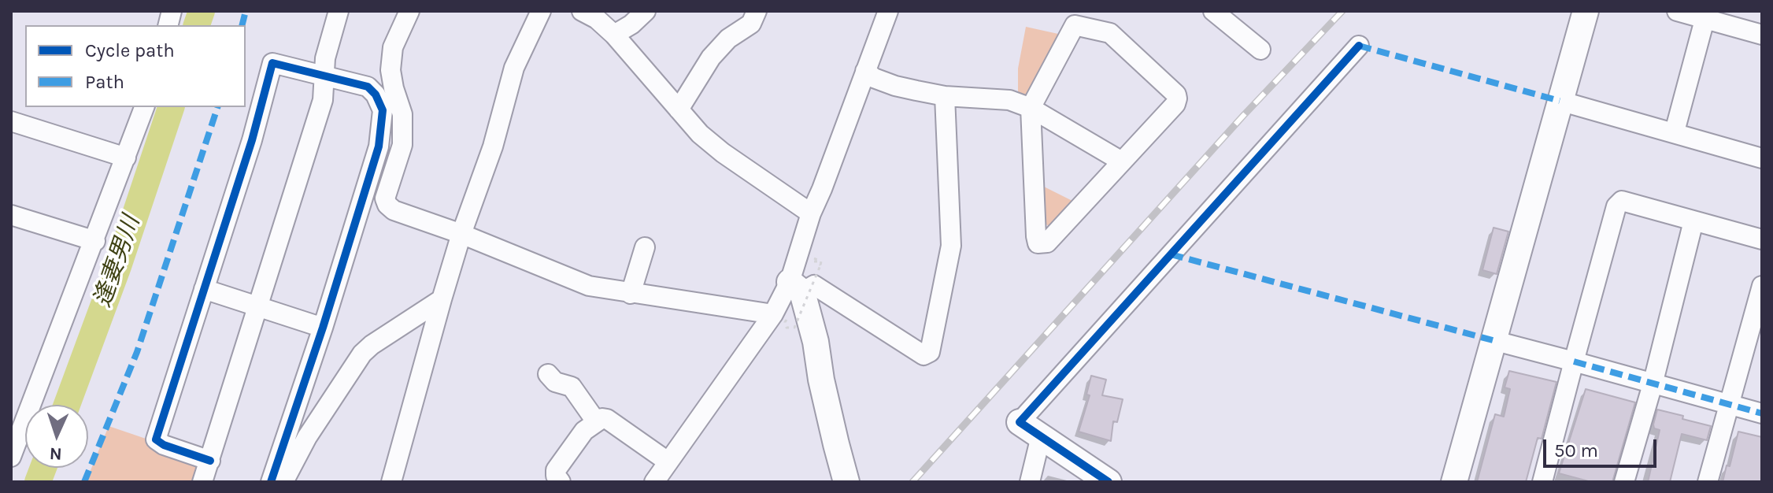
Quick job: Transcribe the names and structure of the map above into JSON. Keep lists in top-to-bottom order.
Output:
{
  "water": ["逢妻男川"],
  "legend": ["Cycle path", "Path"],
  "scale_bar": "50 m",
  "north": "bottom"
}
